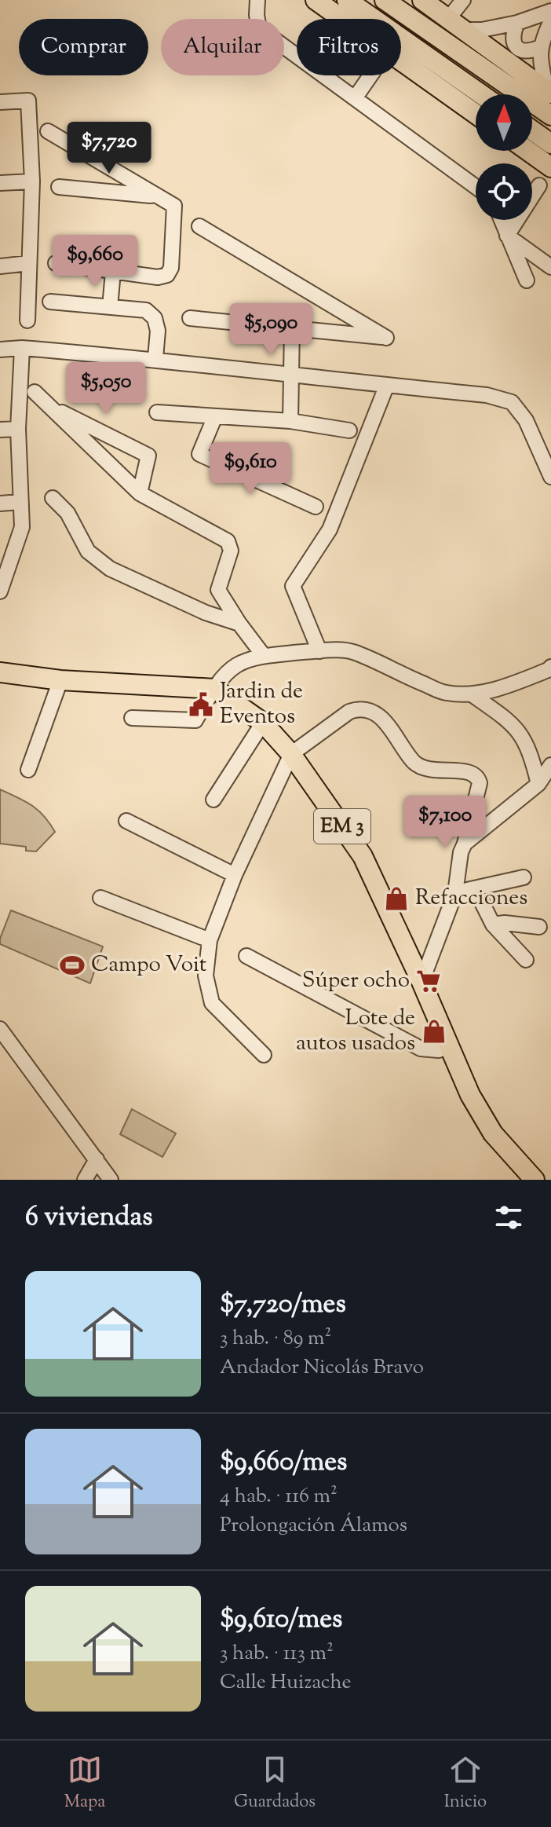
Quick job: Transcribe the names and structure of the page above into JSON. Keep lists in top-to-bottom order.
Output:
{
  "streets": {
    "main road": ["EM 3"]
  },
  "places": {
    "public building": ["Jardin de Eventos"],
    "shop": ["Refacciones", "Lote de autos usados"],
    "sports": ["Campo Voit"],
    "supermarket": ["Súper ocho"]
  },
  "north": "top",
  "page": {
    "chip": ["Comprar", "Alquilar", "Filtros"],
    "price": [
      "$7,720",
      "$9,660",
      "$5,090",
      "$5,050",
      "$9,610",
      "$7,100"
    ],
    "heading": "6 viviendas",
    "list": [
      {
        "name": "$7,720/mes",
        "note": "3 hab. · 89 m² · Andador Nicolás Bravo"
      },
      {
        "name": "$9,660/mes",
        "note": "4 hab. · 116 m² · Prolongación Álamos"
      },
      {
        "name": "$9,610/mes",
        "note": "3 hab. · 113 m² · Calle Huizache"
      }
    ],
    "tabs": ["Mapa", "Guardados", "Inicio"]
  }
}
